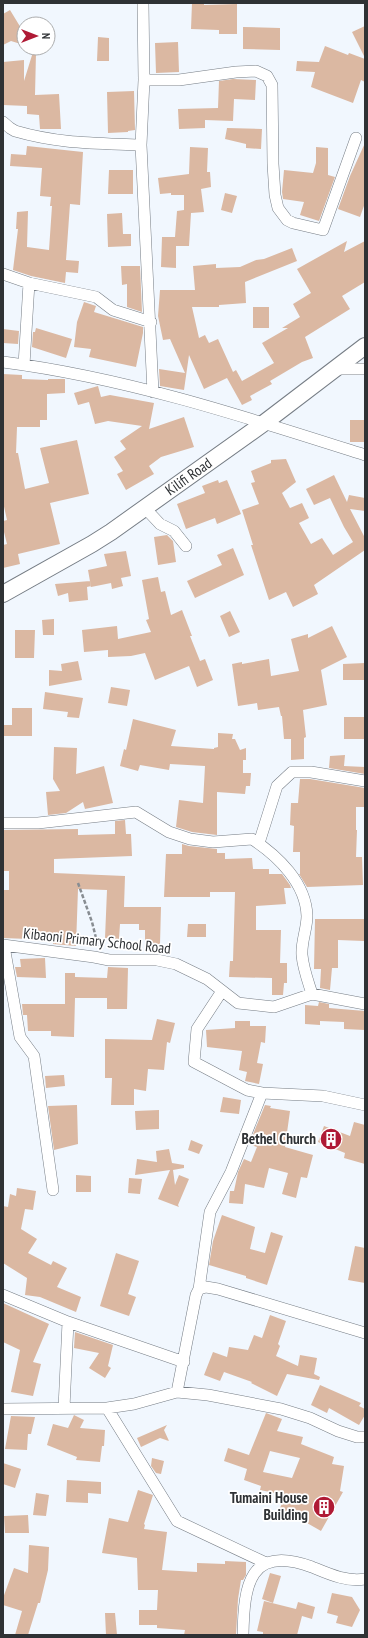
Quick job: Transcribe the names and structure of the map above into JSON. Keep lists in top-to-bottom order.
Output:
{
  "streets": {
    "street": ["Kilifi Road", "Kibaoni Primary School Road"]
  },
  "places": {
    "building": ["Bethel Church", "Tumaini House Building"]
  },
  "north": "right"
}
